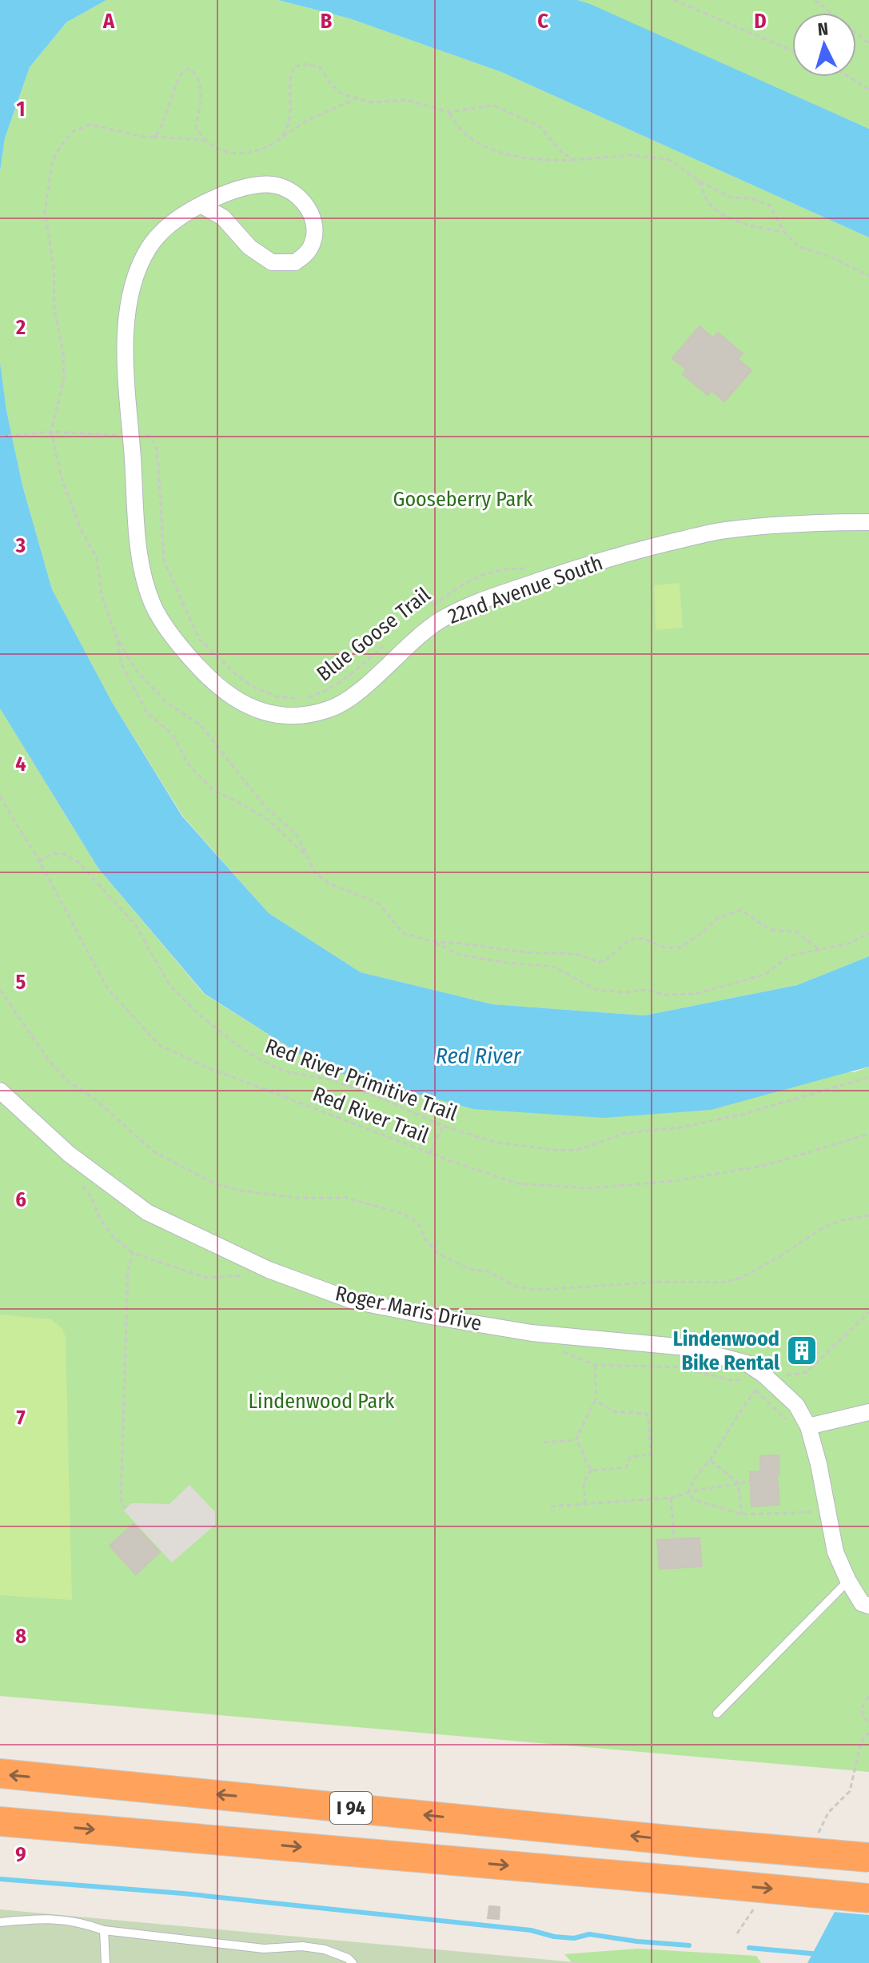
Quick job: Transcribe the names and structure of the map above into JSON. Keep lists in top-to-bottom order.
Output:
{
  "streets": {
    "highway": ["I 94"],
    "street": ["22nd Avenue South", "Roger Maris Drive"],
    "path": ["Blue Goose Trail", "Red River Primitive Trail", "Red River Trail"]
  },
  "crossings": [
    ["22nd Avenue South", "Blue Goose Trail"],
    ["Red River Primitive Trail", "Red River Trail"]
  ],
  "water": ["Red River"],
  "parks": ["Gooseberry Park", "Lindenwood Park"],
  "places": {
    "building": ["Lindenwood Bike Rental"]
  },
  "north": "top",
  "grid": {
    "columns": [
      "A",
      "B",
      "C",
      "D"
    ],
    "rows": [
      "1",
      "2",
      "3",
      "4",
      "5",
      "6",
      "7",
      "8",
      "9"
    ]
  }
}
